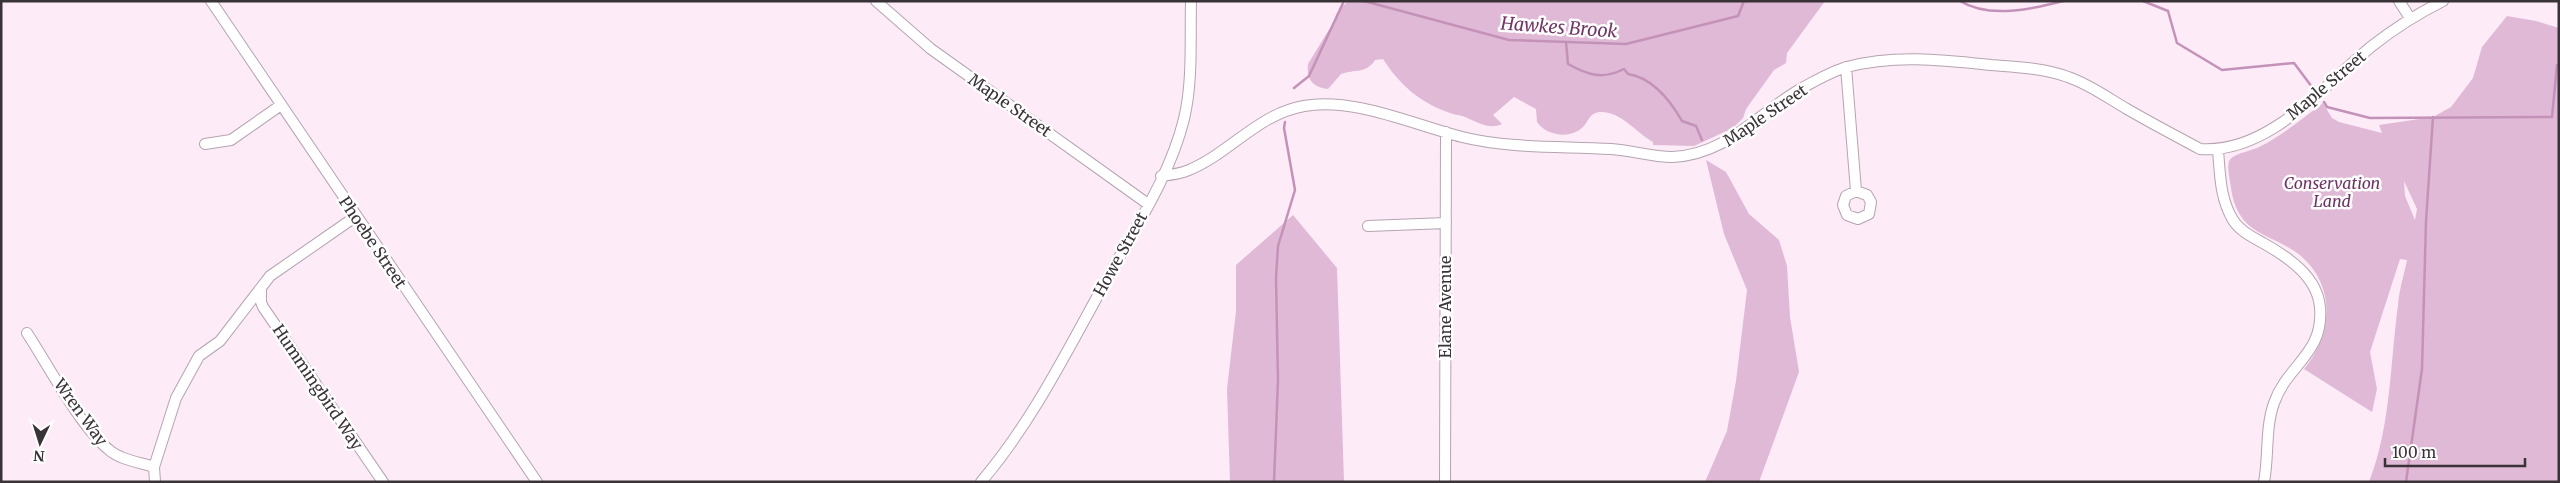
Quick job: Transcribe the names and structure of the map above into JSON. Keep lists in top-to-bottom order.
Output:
{
  "streets": {
    "street": [
      "Maple Street",
      "Phoebe Street",
      "Howe Street",
      "Elane Avenue",
      "Hummingbird Way",
      "Wren Way"
    ]
  },
  "crossings": [
    ["Maple Street", "Howe Street"],
    ["Maple Street", "Elane Avenue"]
  ],
  "water": ["Hawkes Brook"],
  "parks": ["Conservation Land"],
  "scale_bar": "100 m",
  "north": "bottom"
}
